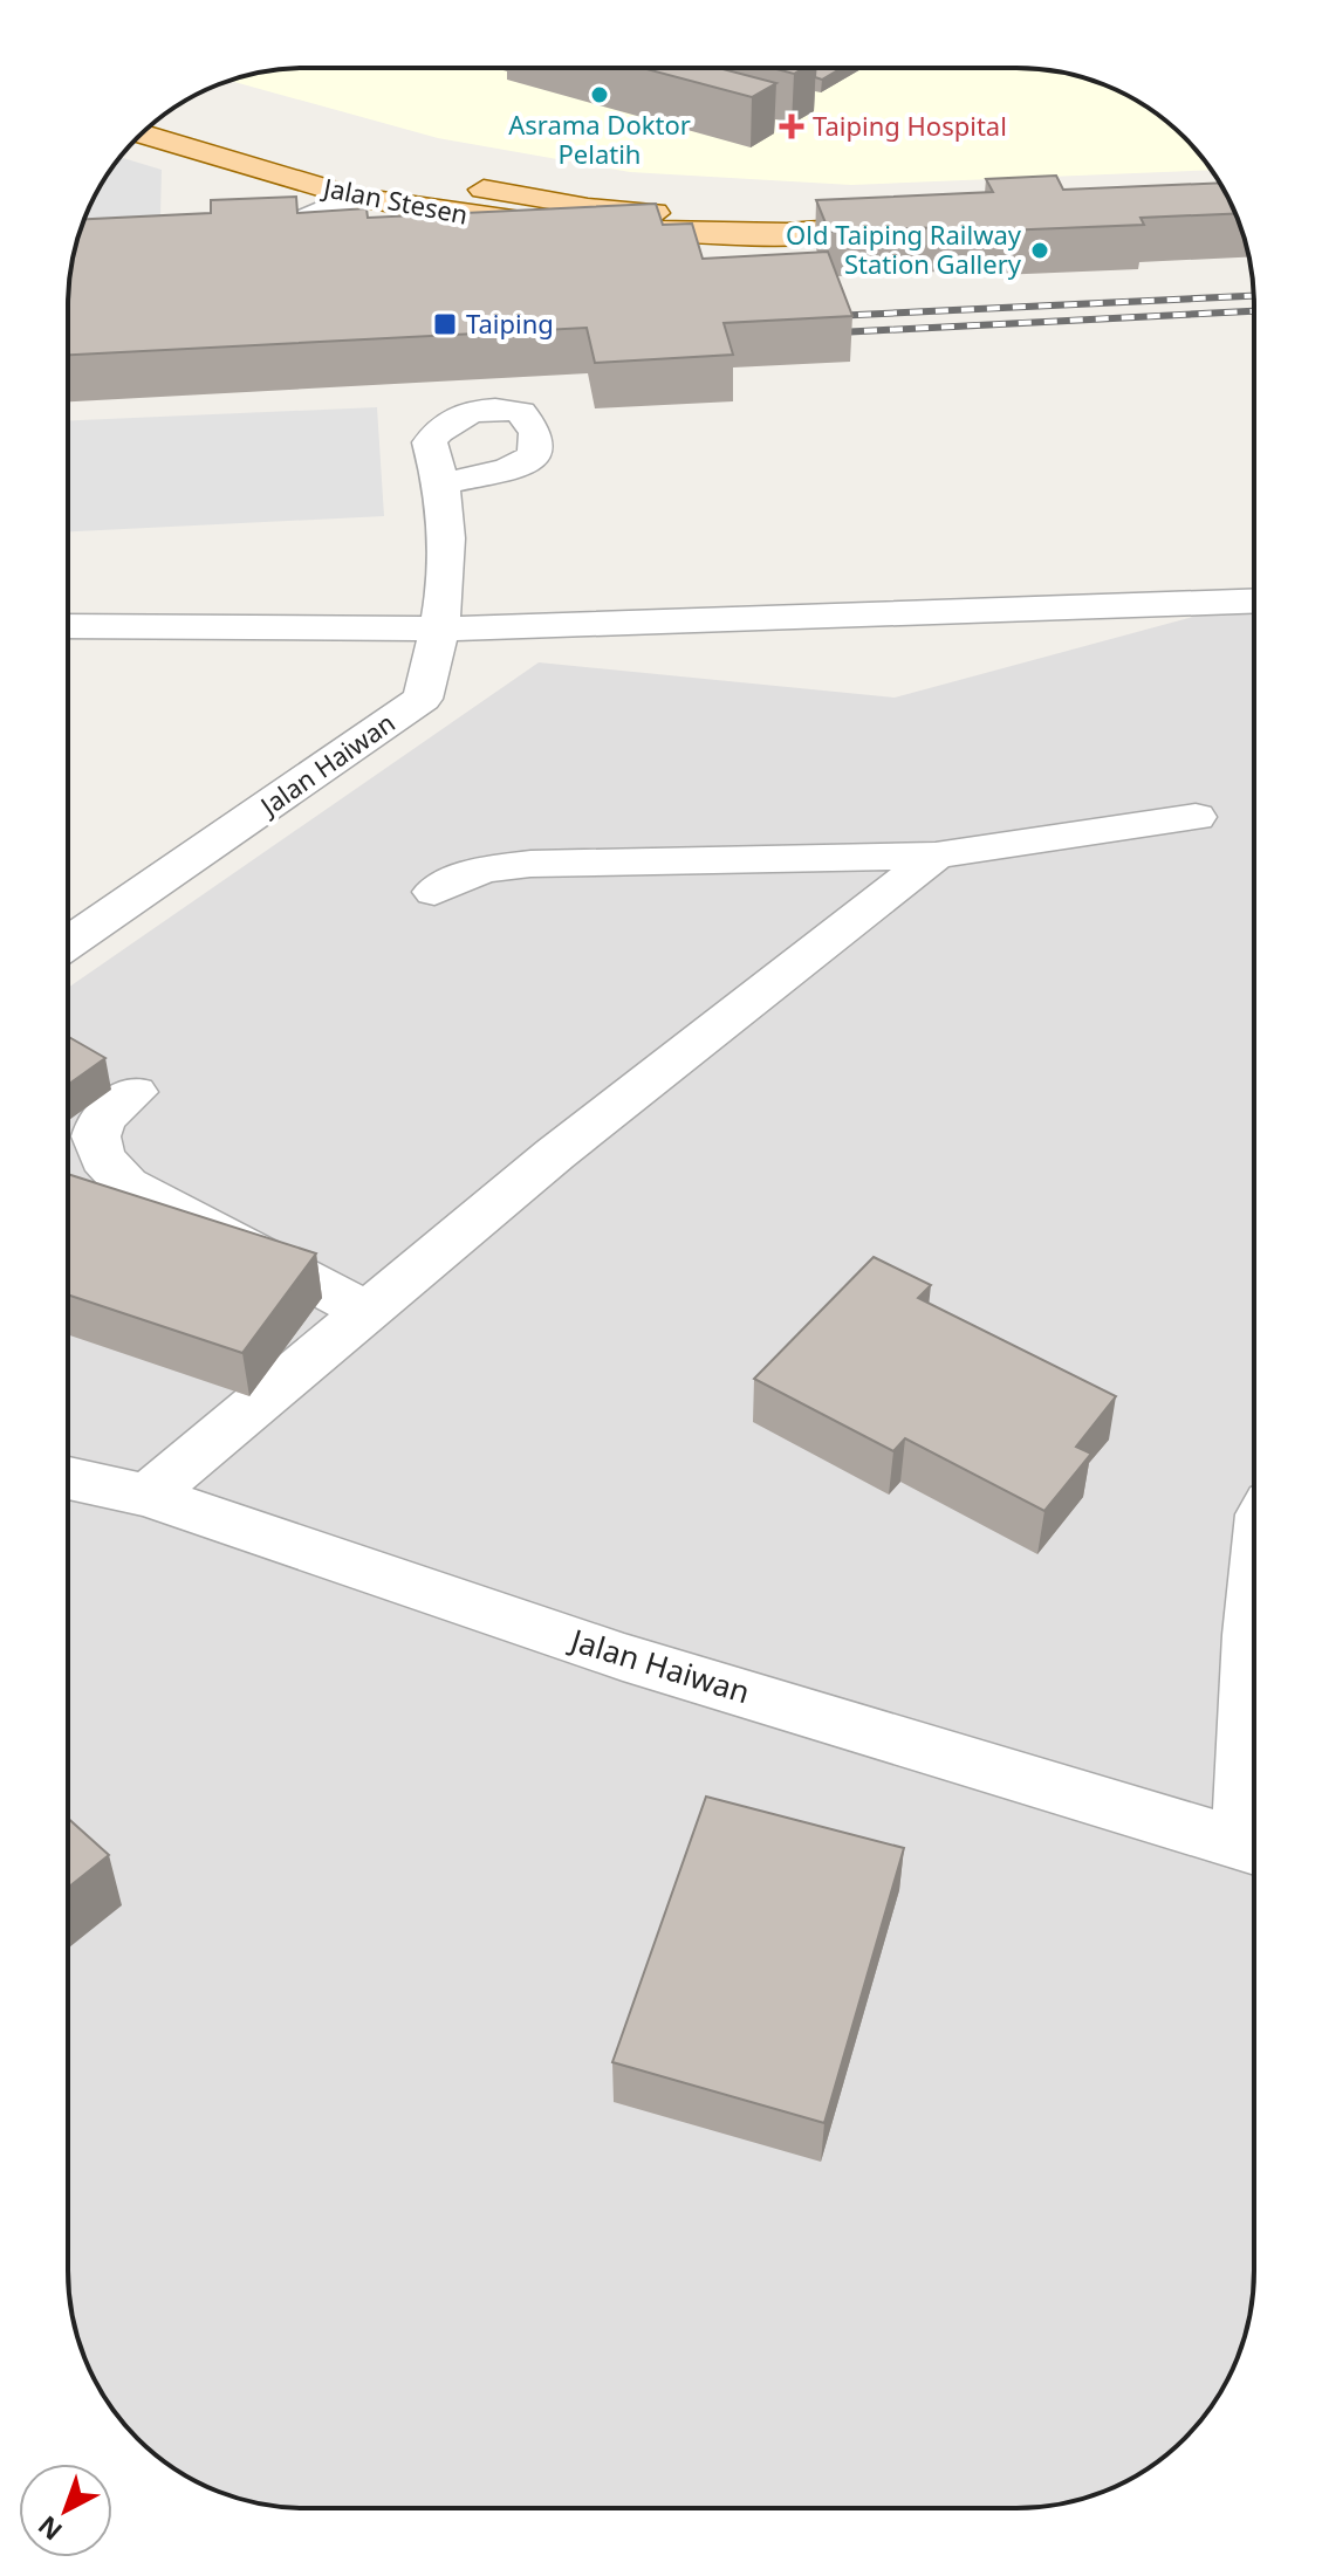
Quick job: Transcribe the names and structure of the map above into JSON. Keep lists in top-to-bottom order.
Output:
{
  "streets": {
    "main road": ["Jalan Stesen"],
    "street": ["Jalan Haiwan"]
  },
  "places": {
    "other": ["Asrama Doktor Pelatih", "Old Taiping Railway Station Gallery"],
    "health": ["Taiping Hospital"],
    "transit": ["Taiping"]
  },
  "north": "bottom left"
}
